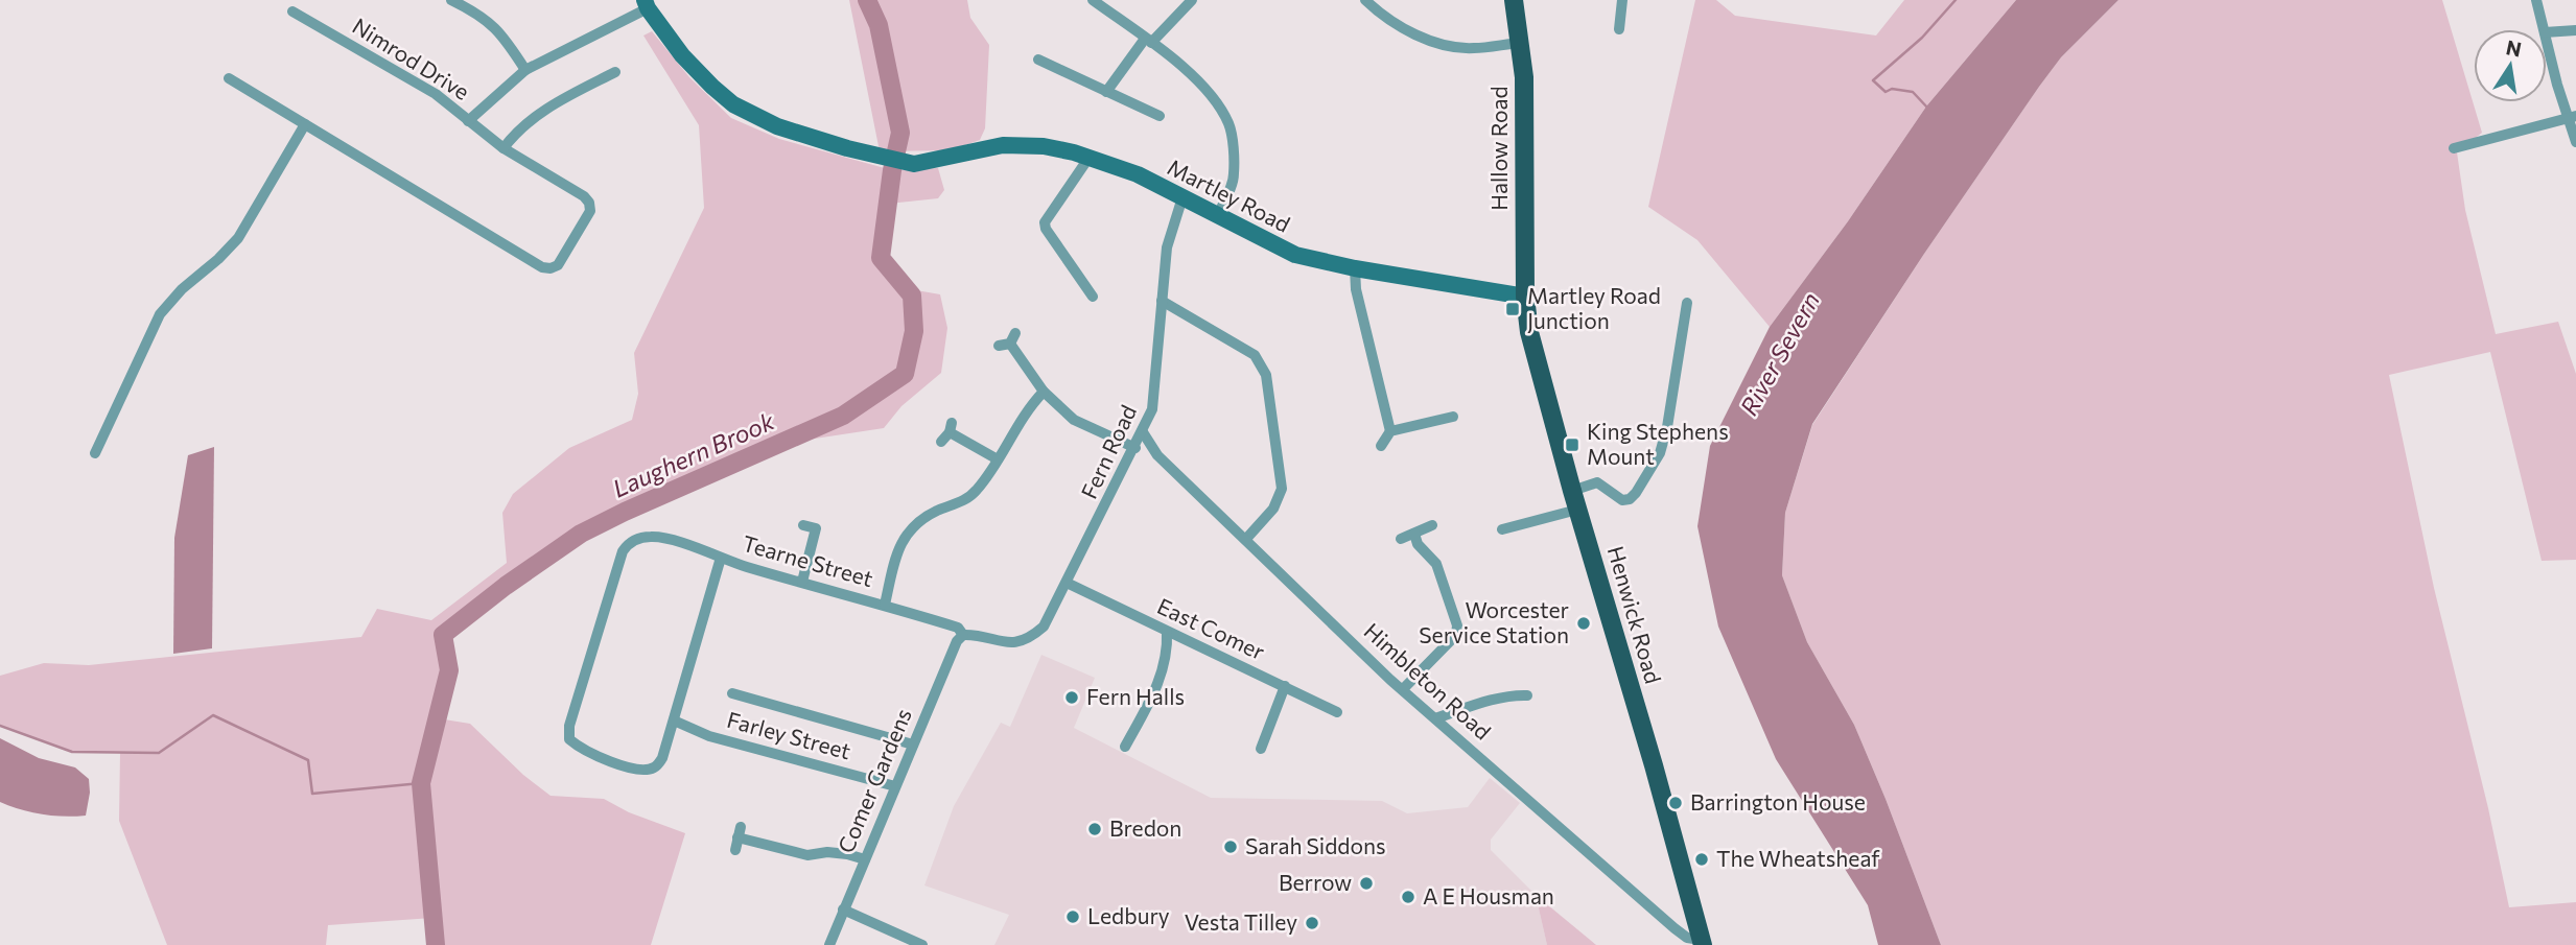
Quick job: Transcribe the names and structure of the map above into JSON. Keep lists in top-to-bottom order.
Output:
{
  "streets": {
    "main road": ["Hallow Road", "Martley Road", "Henwick Road"],
    "street": [
      "Nimrod Drive",
      "Fern Road",
      "Tearne Street",
      "East Comer",
      "Himbleton Road",
      "Farley Street",
      "Comer Gardens"
    ]
  },
  "crossings": [
    ["Hallow Road", "Martley Road"],
    ["Hallow Road", "Henwick Road"],
    ["Martley Road", "Fern Road"],
    ["Martley Road", "Henwick Road"],
    ["Fern Road", "Tearne Street"],
    ["Fern Road", "East Comer"],
    ["Fern Road", "Himbleton Road"],
    ["Fern Road", "Comer Gardens"],
    ["Tearne Street", "Farley Street"],
    ["Tearne Street", "Comer Gardens"],
    ["Henwick Road", "Himbleton Road"],
    ["Farley Street", "Comer Gardens"]
  ],
  "water": ["River Severn", "Laughern Brook"],
  "places": {
    "transit": ["Martley Road Junction", "King Stephens Mount"],
    "other": [
      "Worcester Service Station",
      "Fern Halls",
      "Barrington House",
      "Bredon",
      "Sarah Siddons",
      "The Wheatsheaf",
      "Berrow",
      "A E Housman",
      "Ledbury",
      "Vesta Tilley"
    ]
  },
  "north": "top"
}
